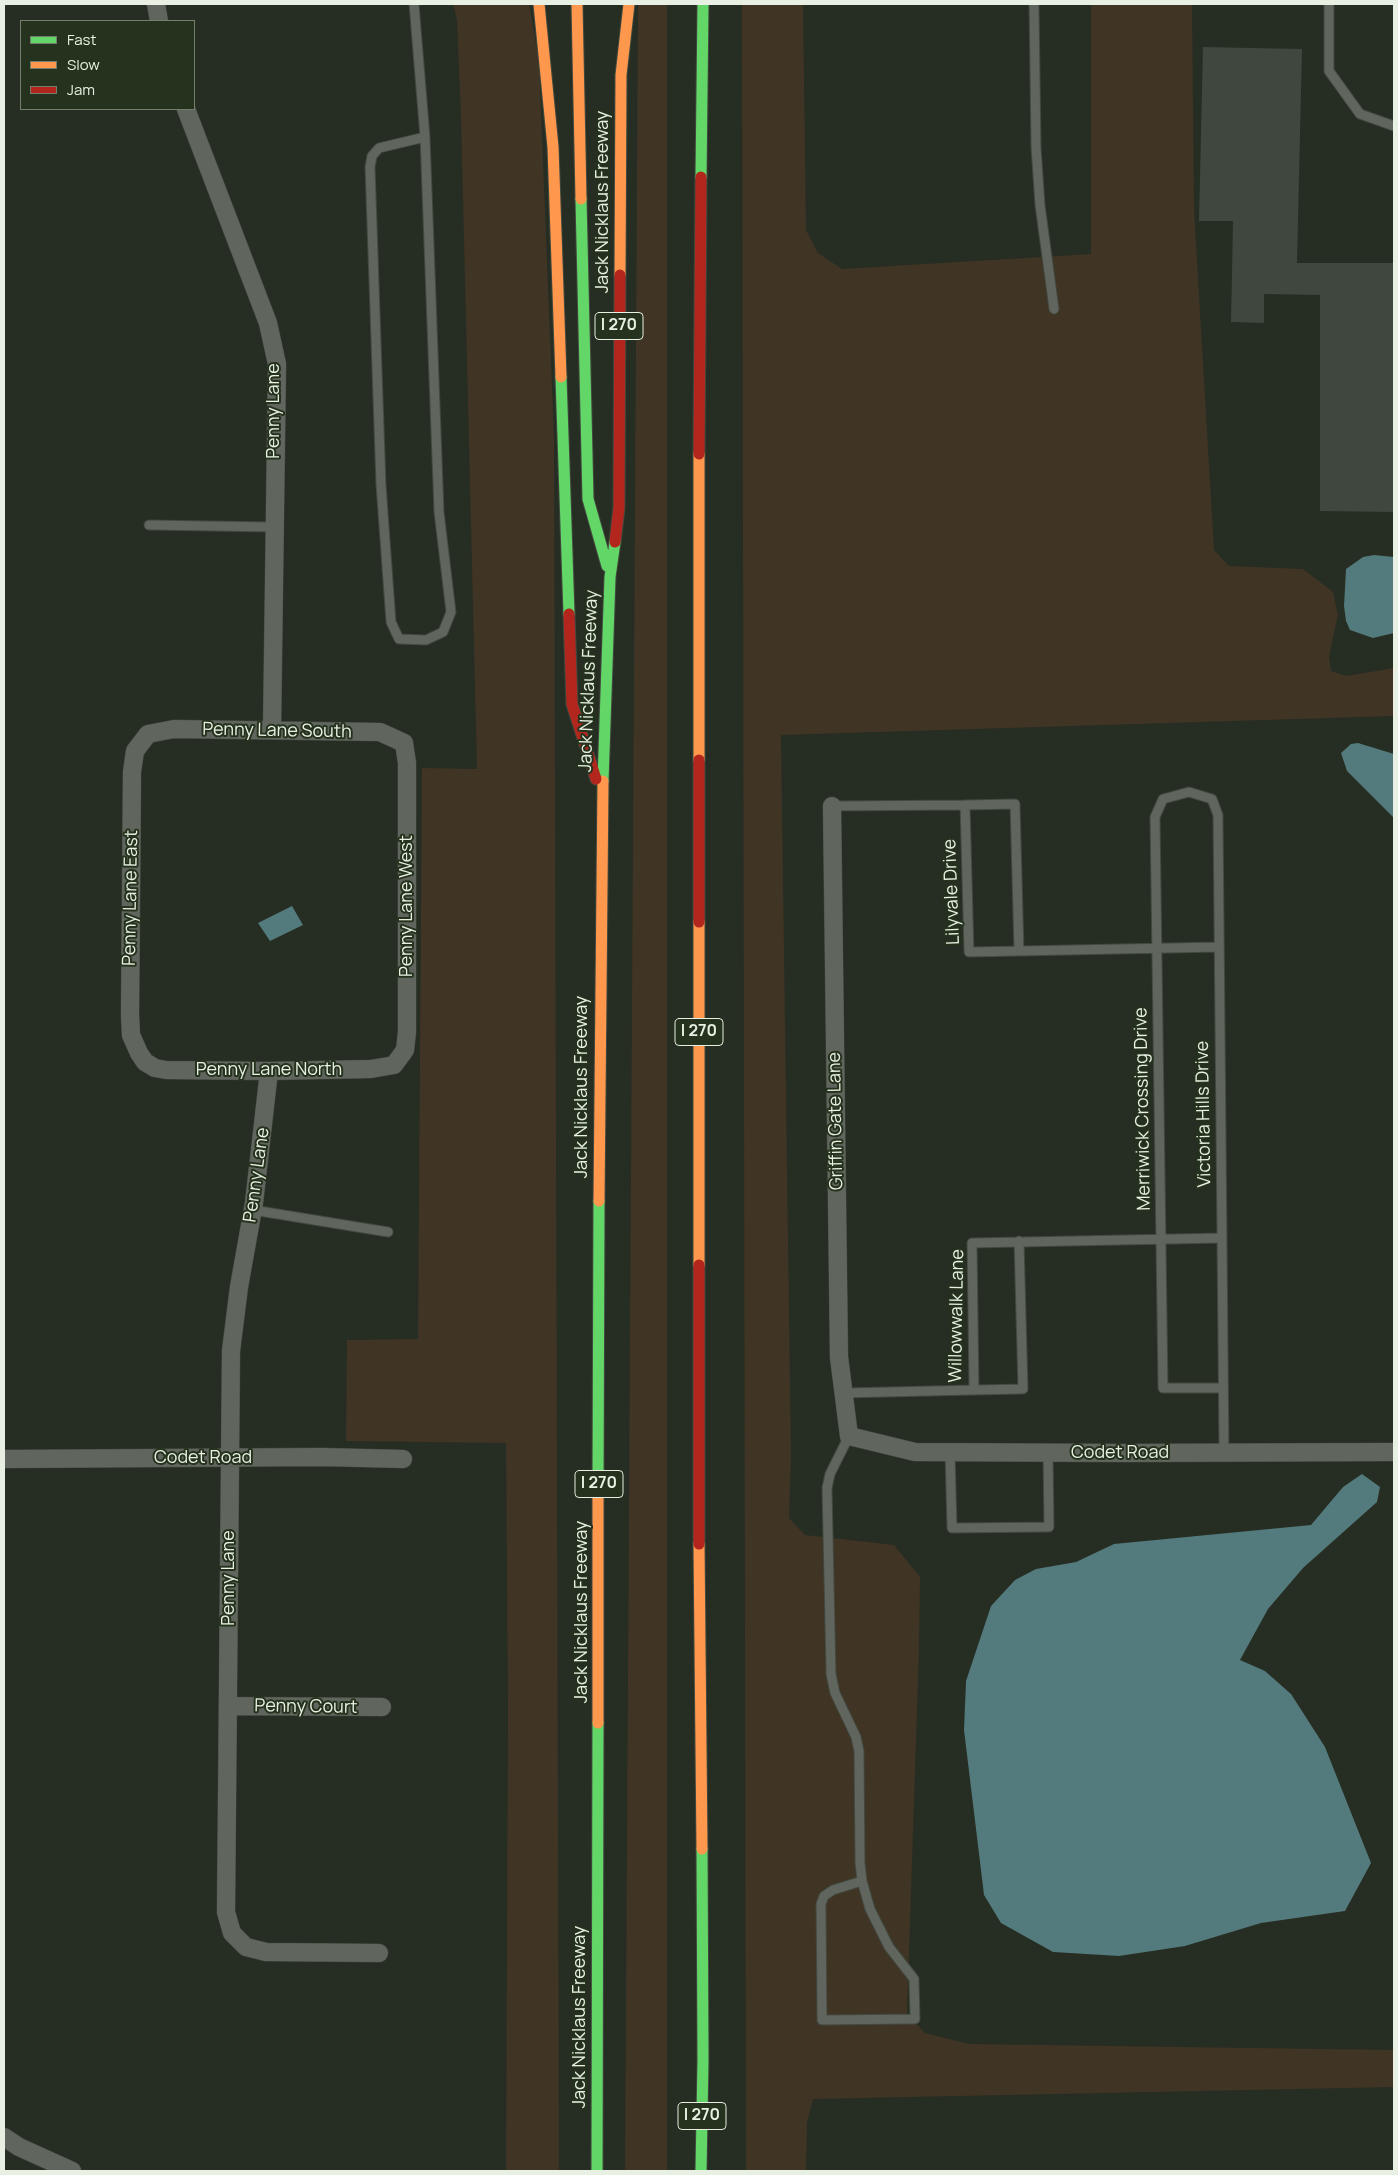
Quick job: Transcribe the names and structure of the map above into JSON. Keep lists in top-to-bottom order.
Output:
{
  "streets": {
    "highway": ["Jack Nicklaus Freeway", "I 270"],
    "street": [
      "Penny Lane",
      "Penny Lane South",
      "Penny Lane East",
      "Penny Lane West",
      "Penny Lane North",
      "Griffin Gate Lane",
      "Codet Road",
      "Penny Court"
    ],
    "lane": [
      "Lilyvale Drive",
      "Merriwick Crossing Drive",
      "Victoria Hills Drive",
      "Willowwalk Lane"
    ]
  },
  "crossings": [
    ["Penny Lane", "Penny Lane South"],
    ["Penny Lane", "Penny Lane North"],
    ["Penny Lane", "Codet Road"],
    ["Penny Lane", "Penny Court"],
    ["Penny Lane South", "Penny Lane East"],
    ["Penny Lane South", "Penny Lane West"],
    ["Lilyvale Drive", "Merriwick Crossing Drive"],
    ["Lilyvale Drive", "Victoria Hills Drive"],
    ["Penny Lane East", "Penny Lane North"],
    ["Penny Lane West", "Penny Lane North"],
    ["Merriwick Crossing Drive", "Victoria Hills Drive"],
    ["Merriwick Crossing Drive", "Willowwalk Lane"],
    ["Victoria Hills Drive", "Willowwalk Lane"],
    ["Victoria Hills Drive", "Codet Road"],
    ["Griffin Gate Lane", "Willowwalk Lane"],
    ["Griffin Gate Lane", "Codet Road"]
  ],
  "legend": ["Fast", "Slow", "Jam"]
}
